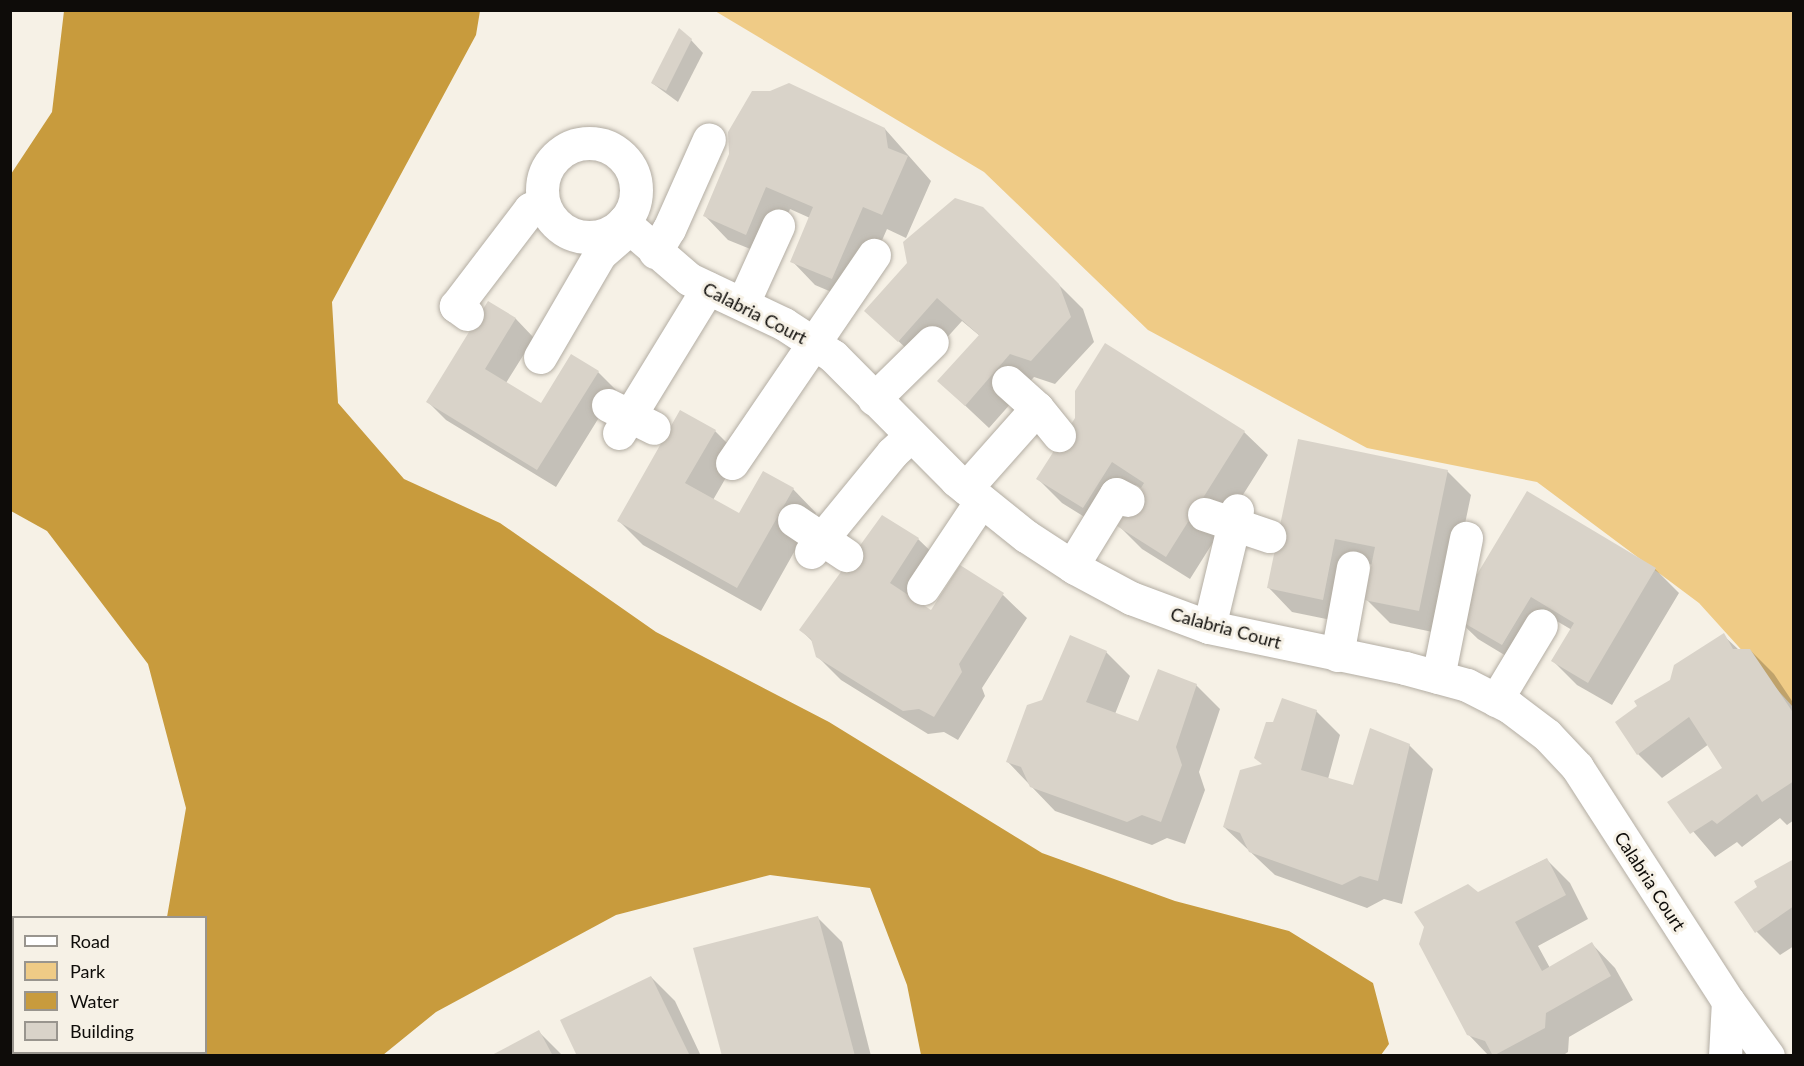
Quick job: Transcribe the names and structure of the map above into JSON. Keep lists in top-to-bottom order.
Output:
{
  "streets": {
    "street": ["Calabria Court"]
  },
  "legend": [
    "Road",
    "Park",
    "Water",
    "Building"
  ]
}
